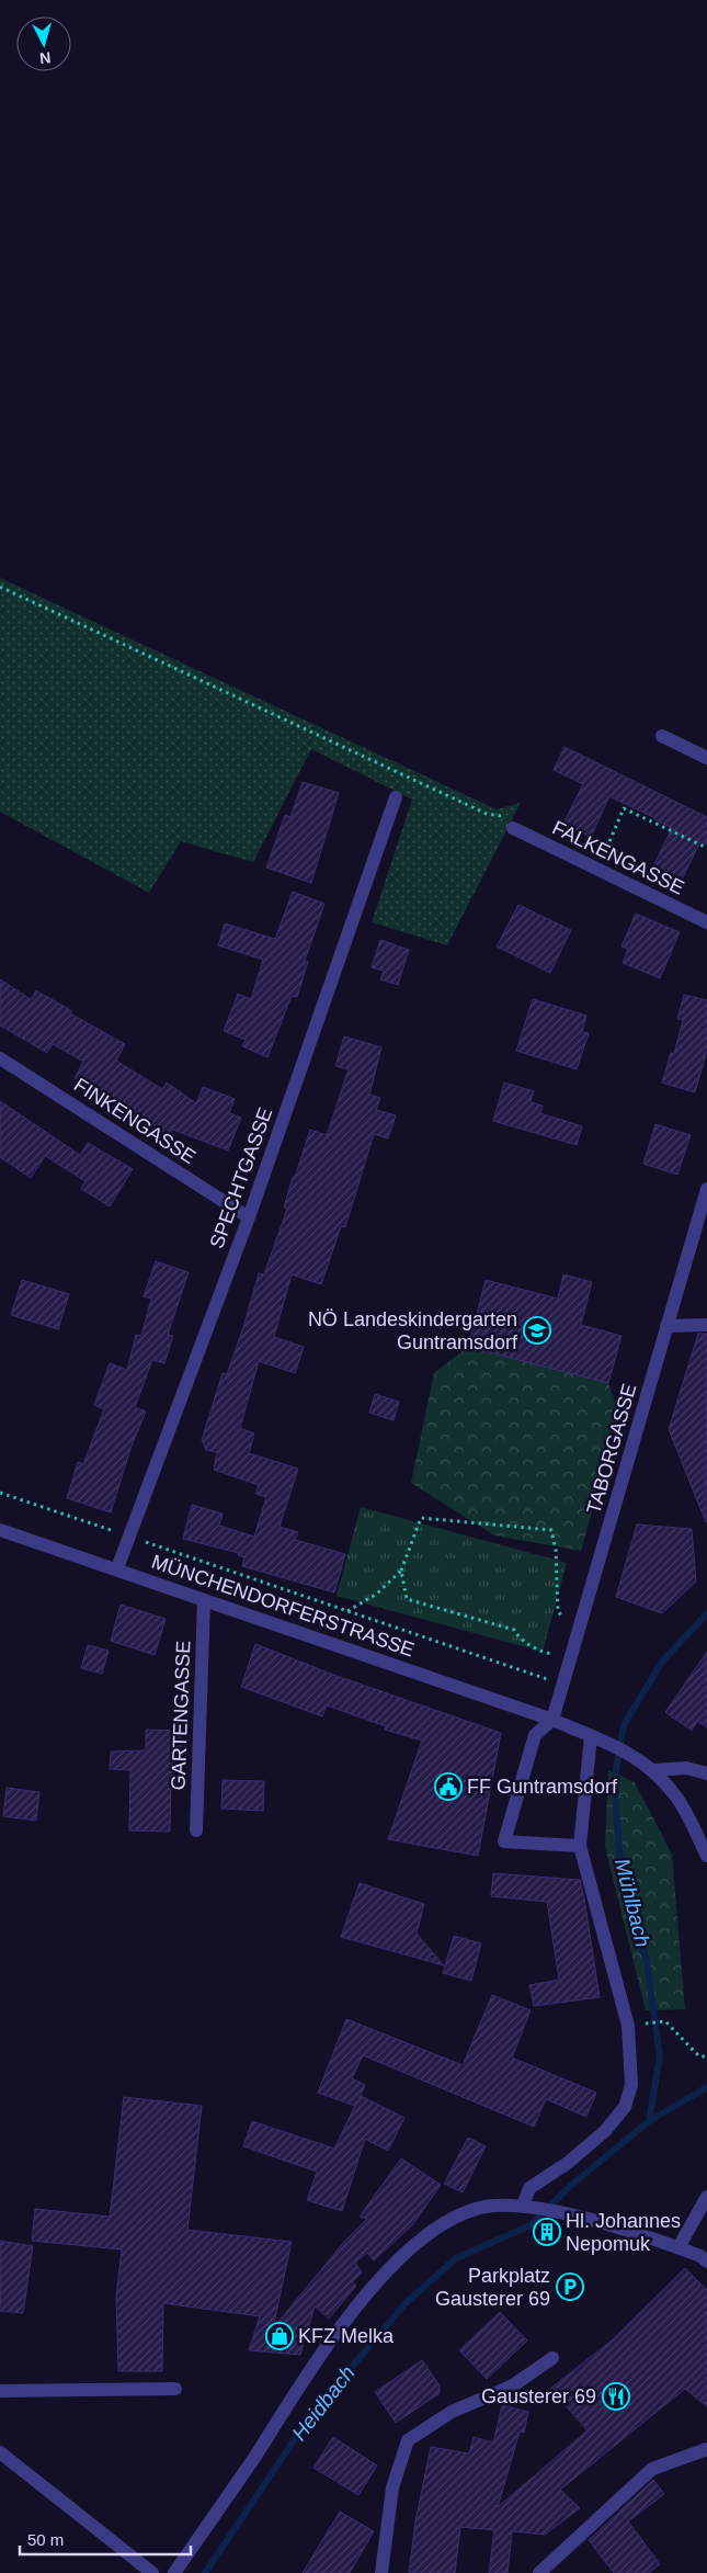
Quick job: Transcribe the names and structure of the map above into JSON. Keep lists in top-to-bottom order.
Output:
{
  "streets": {
    "street": [
      "FALKENGASSE",
      "FINKENGASSE",
      "SPECHTGASSE",
      "TABORGASSE",
      "MÜNCHENDORFERSTRASSE",
      "GARTENGASSE"
    ]
  },
  "crossings": [
    ["FINKENGASSE", "SPECHTGASSE"],
    ["SPECHTGASSE", "MÜNCHENDORFERSTRASSE"],
    ["TABORGASSE", "MÜNCHENDORFERSTRASSE"],
    ["MÜNCHENDORFERSTRASSE", "GARTENGASSE"]
  ],
  "water": ["Mühlbach", "Heidbach"],
  "places": {
    "school or university": ["NÖ Landeskindergarten Guntramsdorf"],
    "public building": ["FF Guntramsdorf"],
    "building": ["Hl. Johannes Nepomuk"],
    "parking": ["Parkplatz Gausterer 69"],
    "shop": ["KFZ Melka"],
    "restaurant": ["Gausterer 69"]
  },
  "scale_bar": "50 m",
  "north": "bottom"
}
